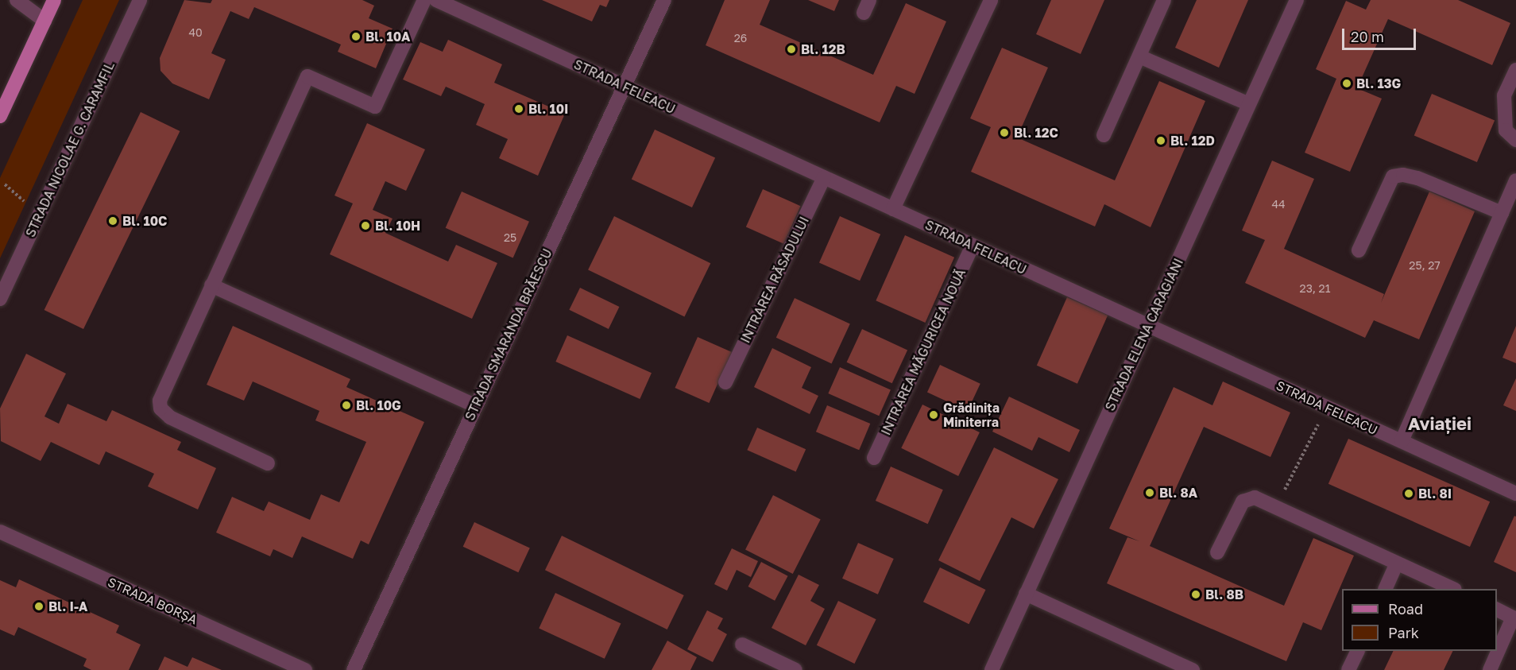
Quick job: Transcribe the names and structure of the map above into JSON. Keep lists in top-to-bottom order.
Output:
{
  "streets": {
    "street": [
      "STRADA FELEACU",
      "STRADA NICOLAE G. CARAMFIL",
      "INTRAREA RĂSADULUI",
      "STRADA SMARANDA BRĂESCU",
      "STRADA ELENA CARAGIANI",
      "INTRAREA MĂGURICEA NOUĂ",
      "STRADA BORȘA"
    ]
  },
  "crossings": [
    ["STRADA FELEACU", "INTRAREA RĂSADULUI"],
    ["STRADA FELEACU", "STRADA SMARANDA BRĂESCU"],
    ["STRADA FELEACU", "STRADA ELENA CARAGIANI"],
    ["STRADA FELEACU", "INTRAREA MĂGURICEA NOUĂ"]
  ],
  "districts": ["Aviației"],
  "places": [
    "Bl. 10A",
    "Bl. 12B",
    "Bl. 13G",
    "Bl. 10I",
    "Bl. 12C",
    "Bl. 12D",
    "Bl. 10C",
    "Bl. 10H",
    "Bl. 10G",
    "Grădinița Miniterra",
    "Bl. 8A",
    "Bl. 8I",
    "Bl. 8B",
    "Bl. I-A"
  ],
  "house_numbers": [
    "40",
    "26",
    "44",
    "25",
    "25, 27",
    "23, 21"
  ],
  "legend": ["Road", "Park"],
  "scale_bar": "20 m"
}
